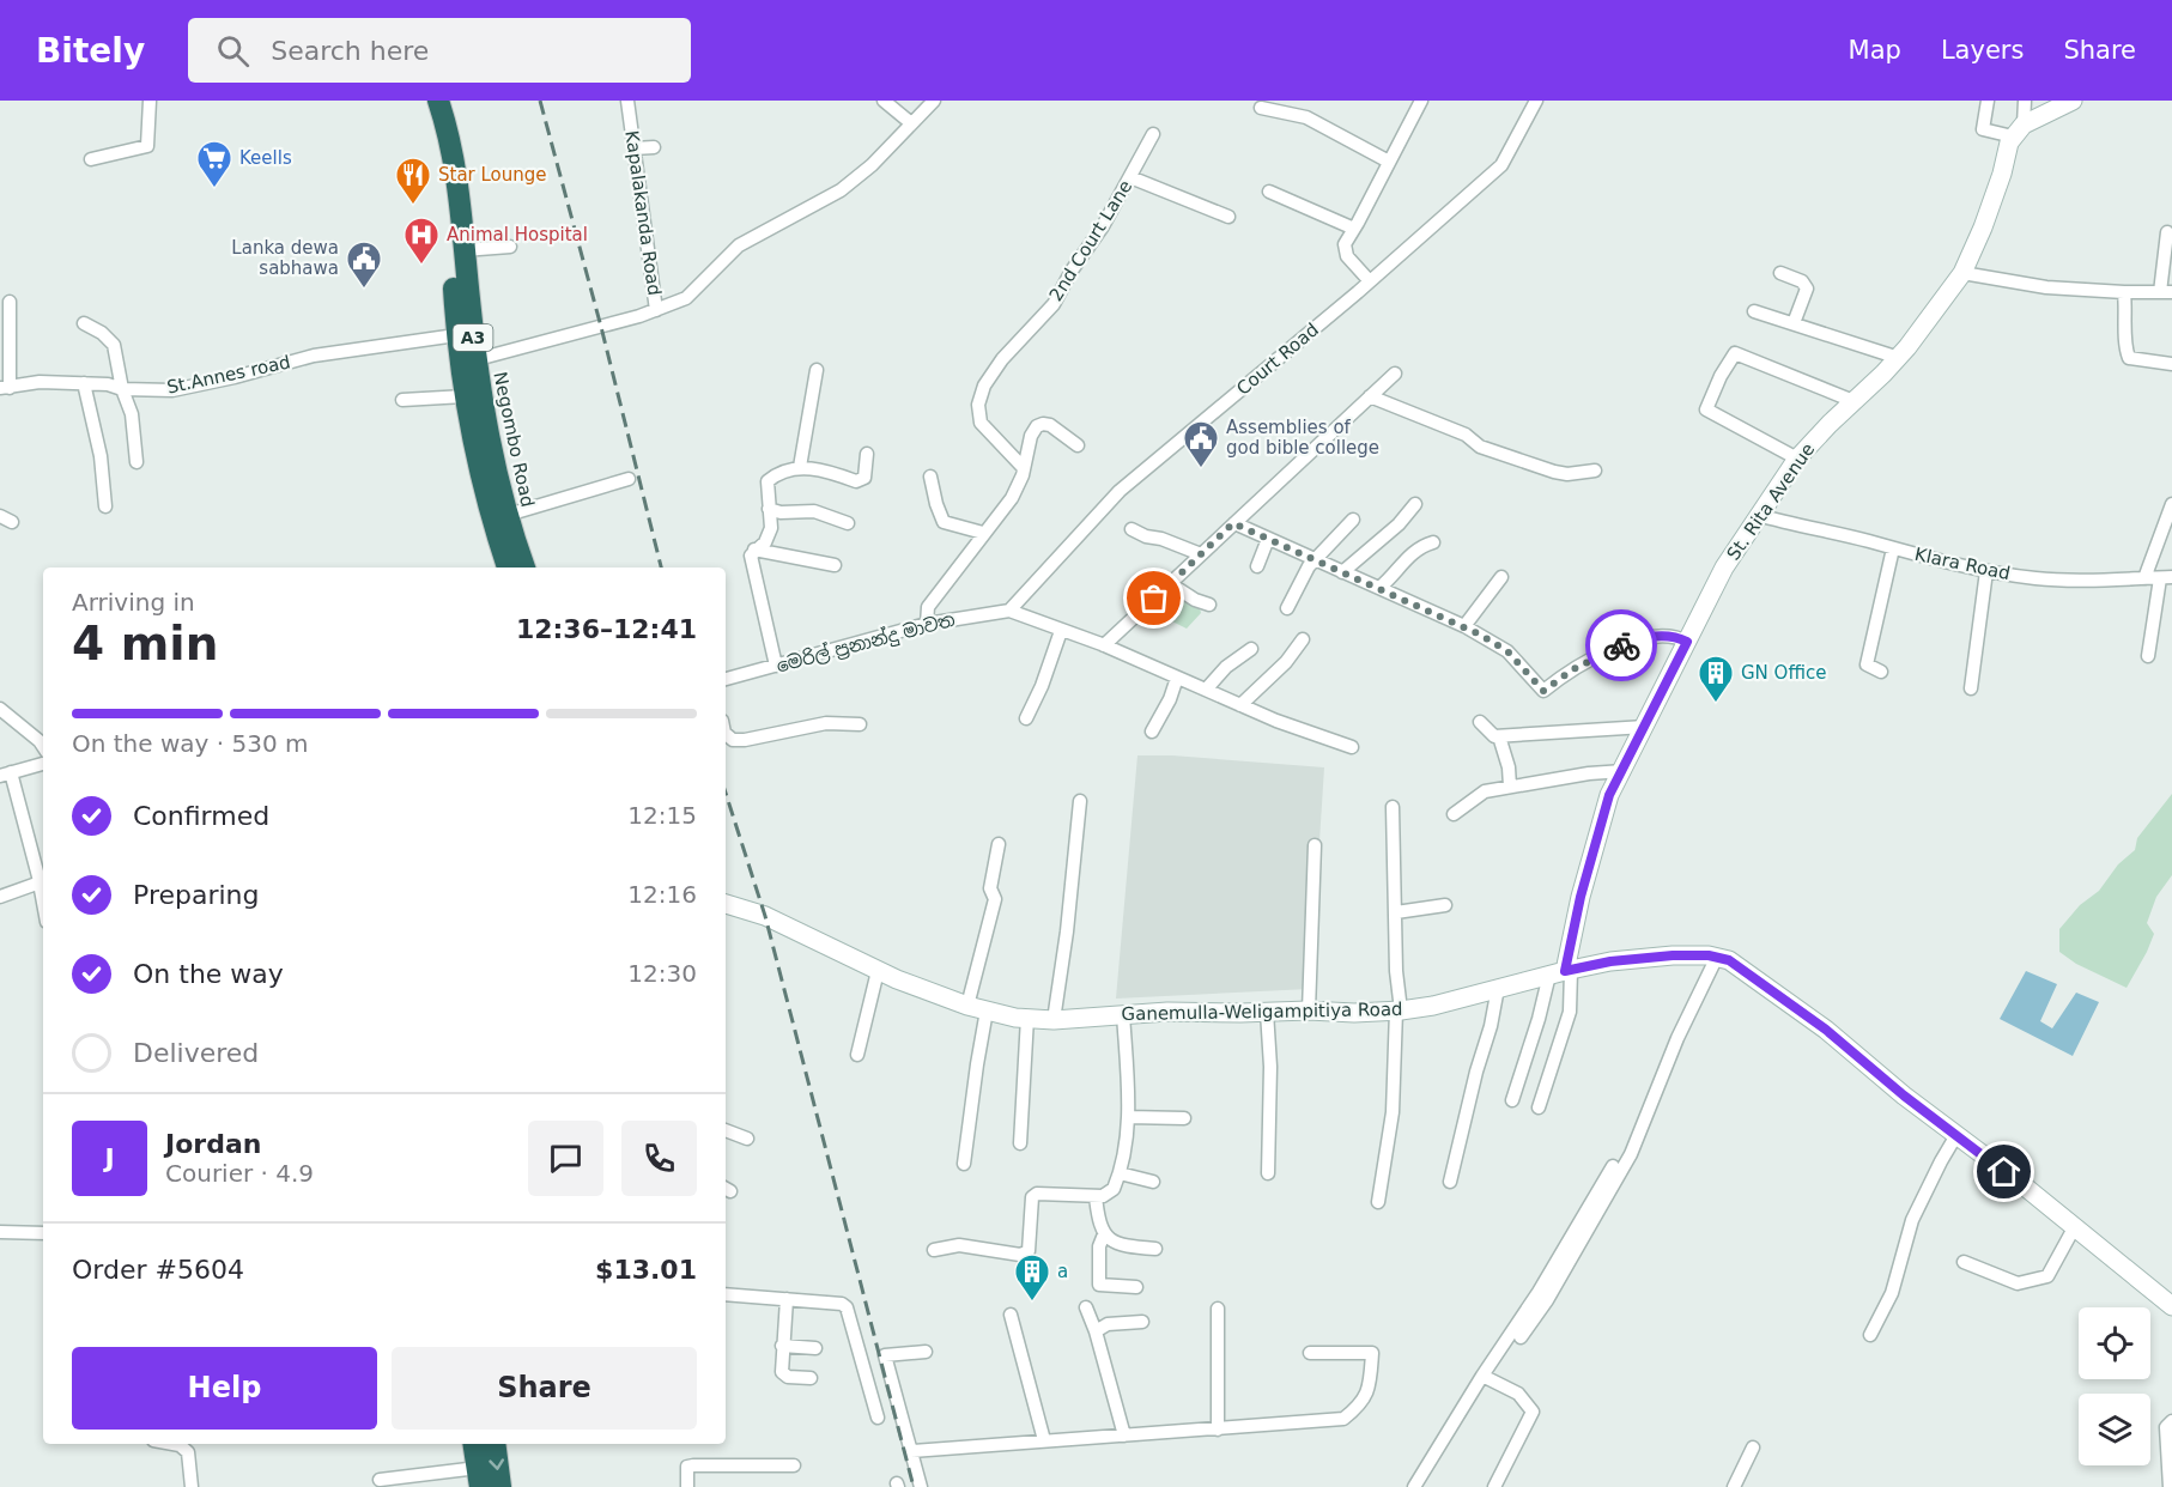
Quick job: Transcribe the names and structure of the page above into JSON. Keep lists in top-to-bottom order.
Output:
{
  "streets": {
    "highway": ["A3", "Negombo Road"],
    "street": [
      "Kapalakanda Road",
      "2nd Court Lane",
      "Court Road",
      "St.Annes road",
      "St. Rita Avenue",
      "Klara Road",
      "මෙරිල් ප්‍රනාන්දු මාවත",
      "Ganemulla-Weligampitiya Road"
    ]
  },
  "crossings": [
    ["Kapalakanda Road", "Negombo Road"],
    ["Court Road", "මෙරිල් ප්‍රනාන්දු මාවත"],
    ["St.Annes road", "Negombo Road"],
    ["St. Rita Avenue", "Klara Road"],
    ["St. Rita Avenue", "Ganemulla-Weligampitiya Road"]
  ],
  "places": {
    "supermarket": ["Keells"],
    "restaurant": ["Star Lounge"],
    "hospital": ["Animal Hospital"],
    "public building": ["Lanka dewa sabhawa", "Assemblies of god bible college"],
    "building": ["GN Office", "a"]
  },
  "page": {
    "header": "Bitely",
    "search": "Search here",
    "nav": ["Map", "Layers", "Share"],
    "heading": ["4 min", "Arriving in", "12:36–12:41"],
    "panel": [
      "Jordan",
      "Courier · 4.9",
      "Order #5604",
      "$13.01"
    ],
    "bar": "On the way · 530 m",
    "list": [
      ["Confirmed", "12:15"],
      ["Preparing", "12:16"],
      ["On the way", "12:30"],
      "Delivered"
    ],
    "round": "J",
    "buttons": ["Help", "Share"]
  }
}
